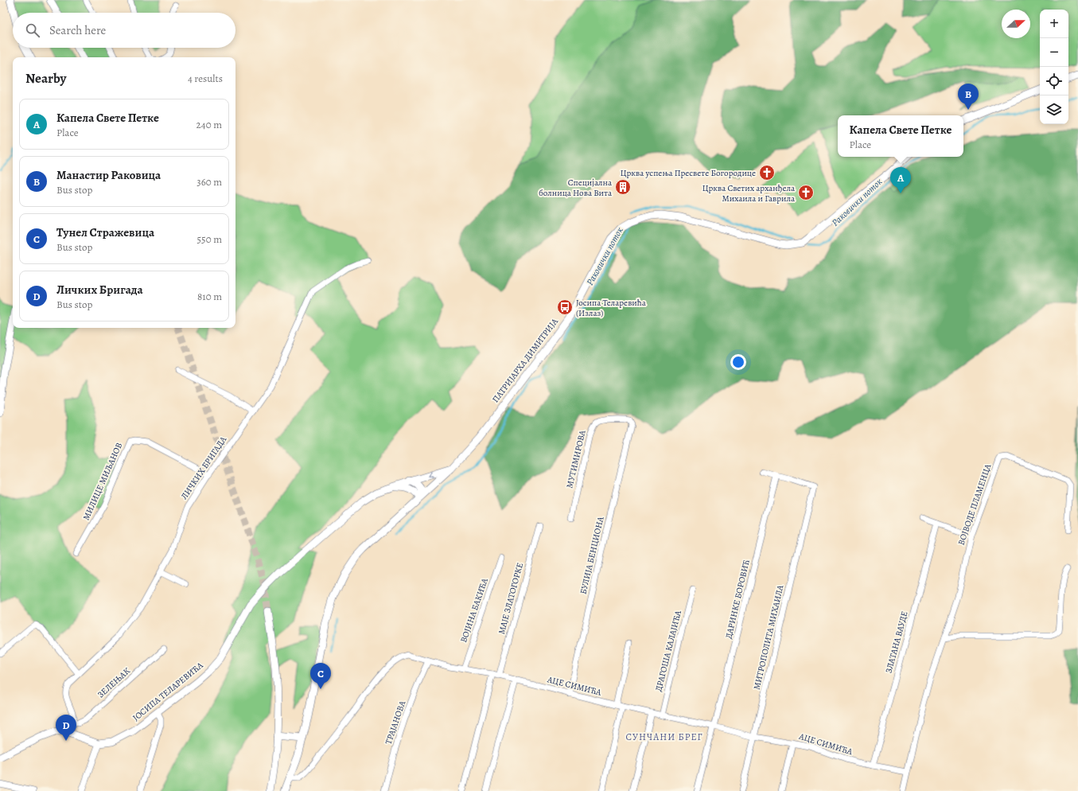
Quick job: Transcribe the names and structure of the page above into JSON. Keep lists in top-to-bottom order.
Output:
{
  "streets": {
    "main road": ["ПАТРИЈАРХА ДИМИТРИЈА", "ЈОСИПА ТЕЛАРЕВИЋА"],
    "street": [
      "МУТИМИРОВА",
      "ЛИЧКИХ БРИГАДА",
      "МИЛИЦЕ МИЉАНОВ",
      "ВОЈВОДЕ ПЛАМЕНЦА",
      "БУЛИЈА БЕНЦИОНА",
      "МАЈЕ ЗЛАТОГОРКЕ",
      "ДАРИНКЕ БОРОВИЋ",
      "ВОЈИНА БАКИЋА",
      "МИТРОПОЛИТА МИХАИЛА",
      "ЗЛАТАНА ВАУДЕ",
      "ДРАГОША КАЛАЈИЋА",
      "ЗЕЛЕЊАК",
      "АЦЕ СИМИЋА",
      "ТРАЈАНОВА"
    ]
  },
  "crossings": [
    ["ПАТРИЈАРХА ДИМИТРИЈА", "АЦЕ СИМИЋА"],
    ["ПАТРИЈАРХА ДИМИТРИЈА", "ЈОСИПА ТЕЛАРЕВИЋА"],
    ["МУТИМИРОВА", "БУЛИЈА БЕНЦИОНА"],
    ["ЛИЧКИХ БРИГАДА", "МИЛИЦЕ МИЉАНОВ"],
    ["ЛИЧКИХ БРИГАДА", "ЗЕЛЕЊАК"],
    ["ВОЈВОДЕ ПЛАМЕНЦА", "АЦЕ СИМИЋА"],
    ["БУЛИЈА БЕНЦИОНА", "АЦЕ СИМИЋА"],
    ["МАЈЕ ЗЛАТОГОРКЕ", "АЦЕ СИМИЋА"],
    ["ДАРИНКЕ БОРОВИЋ", "МИТРОПОЛИТА МИХАИЛА"],
    ["ДАРИНКЕ БОРОВИЋ", "АЦЕ СИМИЋА"],
    ["ВОЈИНА БАКИЋА", "АЦЕ СИМИЋА"],
    ["МИТРОПОЛИТА МИХАИЛА", "АЦЕ СИМИЋА"],
    ["ЗЛАТАНА ВАУДЕ", "АЦЕ СИМИЋА"],
    ["ДРАГОША КАЛАЈИЋА", "АЦЕ СИМИЋА"],
    ["АЦЕ СИМИЋА", "ТРАЈАНОВА"]
  ],
  "districts": ["СУНЧАНИ БРЕГ"],
  "water": ["Раковички поток"],
  "places": {
    "church": ["Црква успења Пресвете Богородице", "Црква Светих арханђела Михаила и Гаврила"],
    "building": ["Специјална болница Нова Вита"],
    "bus stop": ["Јосипа Теларевића (Излаз)"]
  },
  "north": "right",
  "page": {
    "map_buttons": ["+", "−"],
    "search": "Search here",
    "heading": ["Nearby", "4 results"],
    "pins": [
      "B",
      "A",
      "C",
      "D"
    ],
    "list": [
      {
        "mark": "A",
        "name": "Капела Свете Петке",
        "note": "Place",
        "value": "240 m"
      },
      {
        "mark": "B",
        "name": "Манастир Раковица",
        "note": "Bus stop",
        "value": "360 m"
      },
      {
        "mark": "C",
        "name": "Тунел Стражевица",
        "note": "Bus stop",
        "value": "550 m"
      },
      {
        "mark": "D",
        "name": "Личких Бригада",
        "note": "Bus stop",
        "value": "810 m"
      }
    ],
    "popup": ["Капела Свете Петке", "Place"]
  }
}
